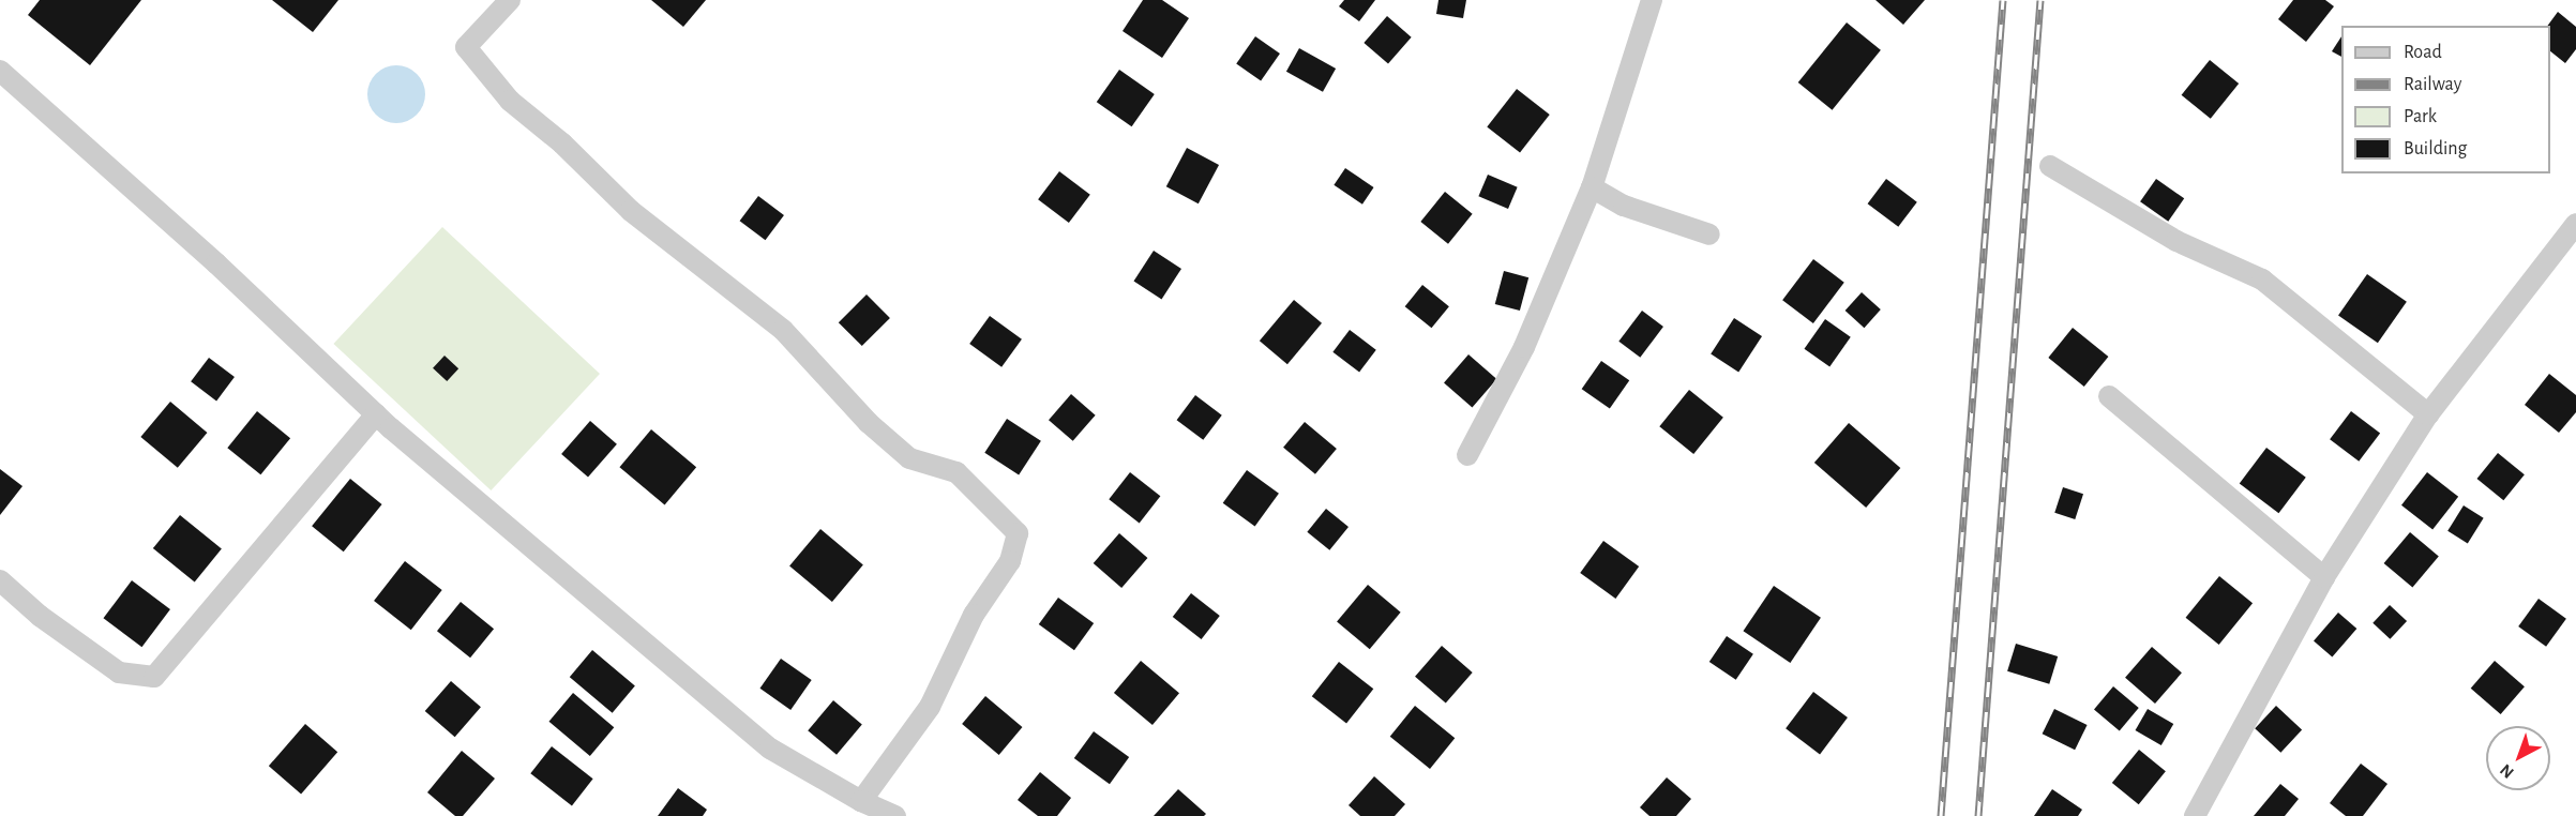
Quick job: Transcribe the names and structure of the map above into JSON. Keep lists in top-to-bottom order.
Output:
{
  "legend": [
    "Road",
    "Railway",
    "Park",
    "Building"
  ],
  "north": "bottom left"
}
